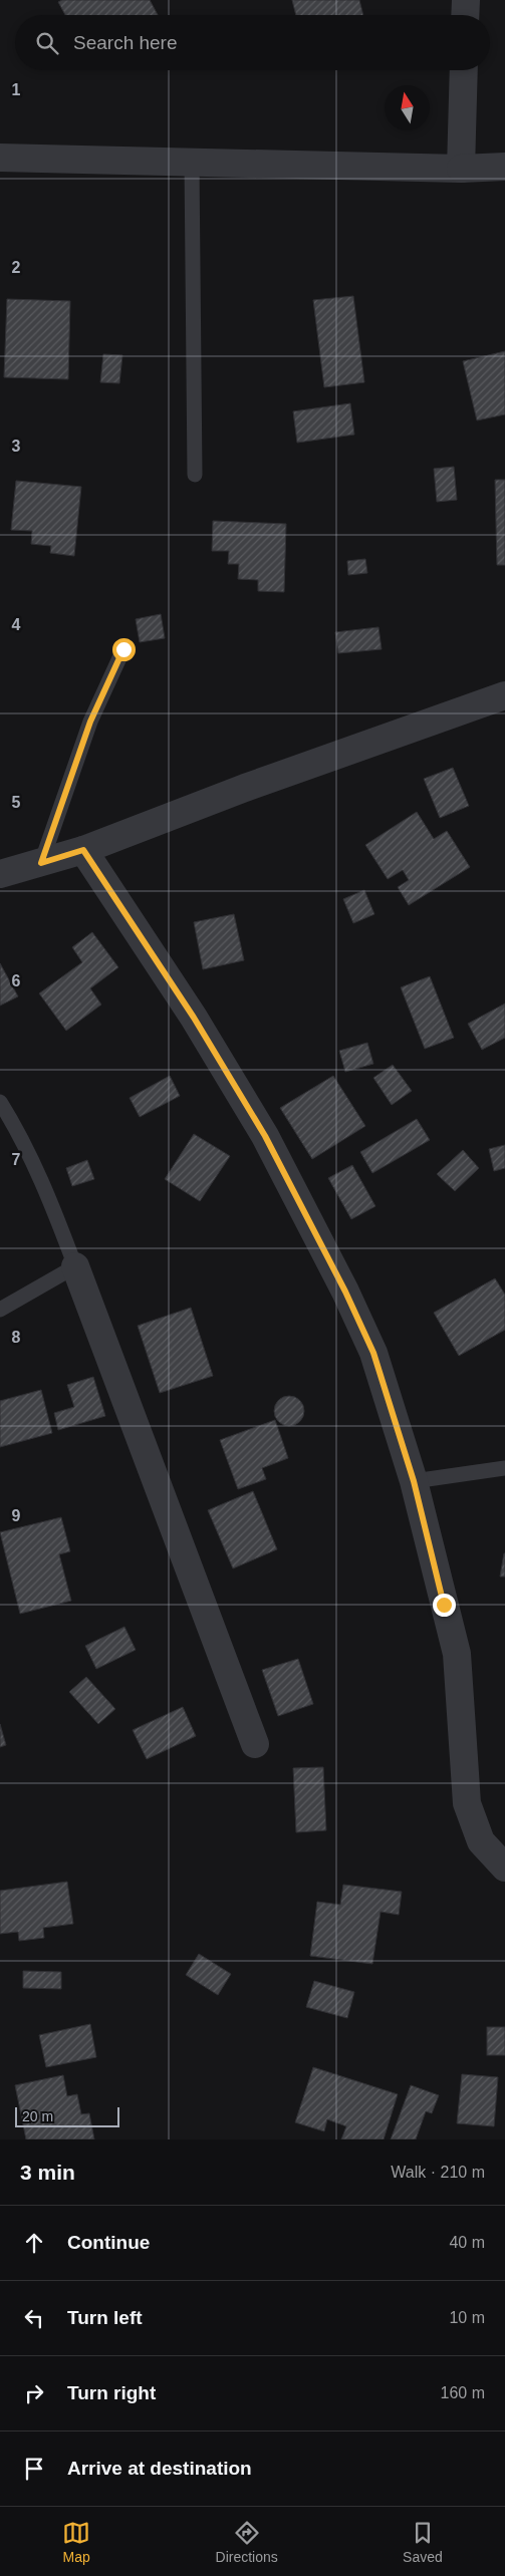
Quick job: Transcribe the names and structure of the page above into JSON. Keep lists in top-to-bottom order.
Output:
{
  "scale_bar": "20 m",
  "north": "top",
  "page": {
    "search": "Search here",
    "scale": "20 m",
    "heading": ["3 min", "Walk · 210 m"],
    "list": [
      ["Continue", "40 m"],
      ["Turn left", "10 m"],
      ["Turn right", "160 m"],
      "Arrive at destination"
    ],
    "nav": ["Map", "Directions", "Saved"]
  },
  "grid": {
    "rows": [
      "1",
      "2",
      "3",
      "4",
      "5",
      "6",
      "7",
      "8",
      "9"
    ]
  }
}
